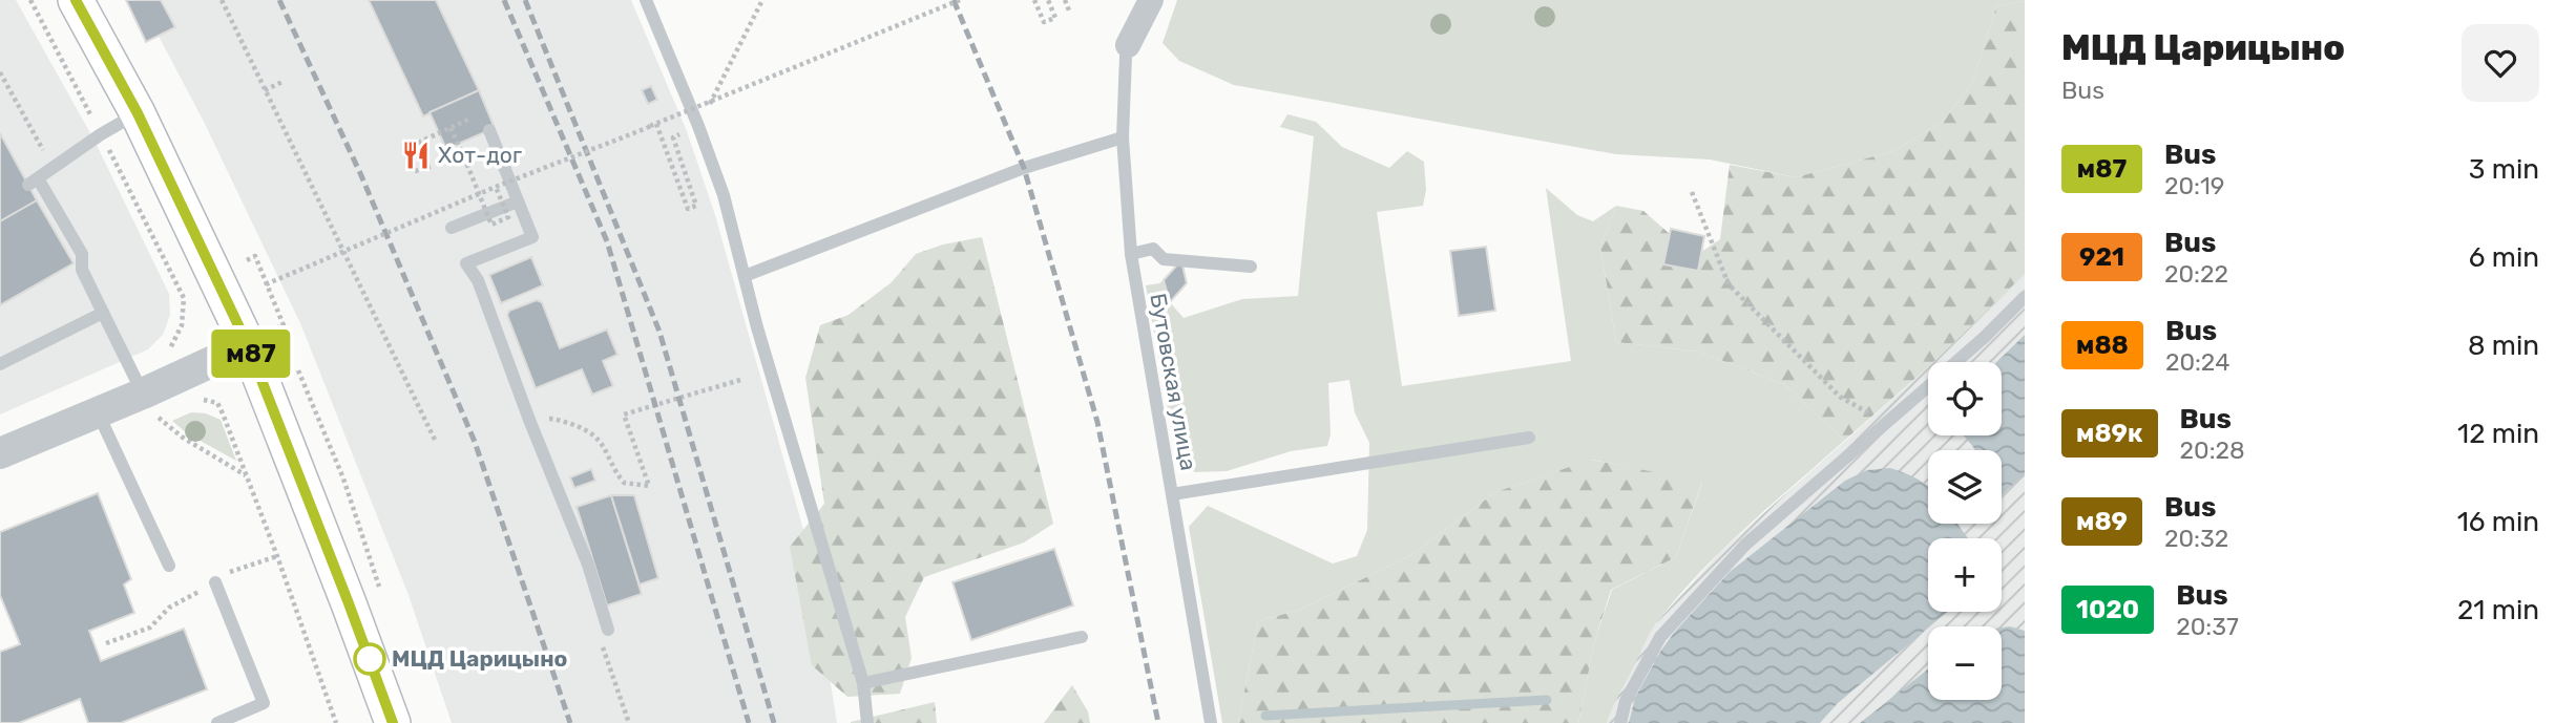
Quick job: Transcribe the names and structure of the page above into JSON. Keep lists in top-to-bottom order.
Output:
{
  "streets": {
    "lane": ["Бутовская улица"]
  },
  "places": {
    "restaurant": ["Хот-дог"],
    "other": ["МЦД Царицыно"]
  },
  "lines": ["bus line м87"],
  "page": {
    "on_map": "м87",
    "heading": ["МЦД Царицыно", "Bus"],
    "list": [
      {
        "mark": "м87",
        "name": "Bus",
        "note": "20:19",
        "value": "3 min"
      },
      {
        "mark": "921",
        "name": "Bus",
        "note": "20:22",
        "value": "6 min"
      },
      {
        "mark": "м88",
        "name": "Bus",
        "note": "20:24",
        "value": "8 min"
      },
      {
        "mark": "м89к",
        "name": "Bus",
        "note": "20:28",
        "value": "12 min"
      },
      {
        "mark": "м89",
        "name": "Bus",
        "note": "20:32",
        "value": "16 min"
      },
      {
        "mark": "1020",
        "name": "Bus",
        "note": "20:37",
        "value": "21 min"
      }
    ],
    "map_buttons": ["+", "−"]
  }
}
